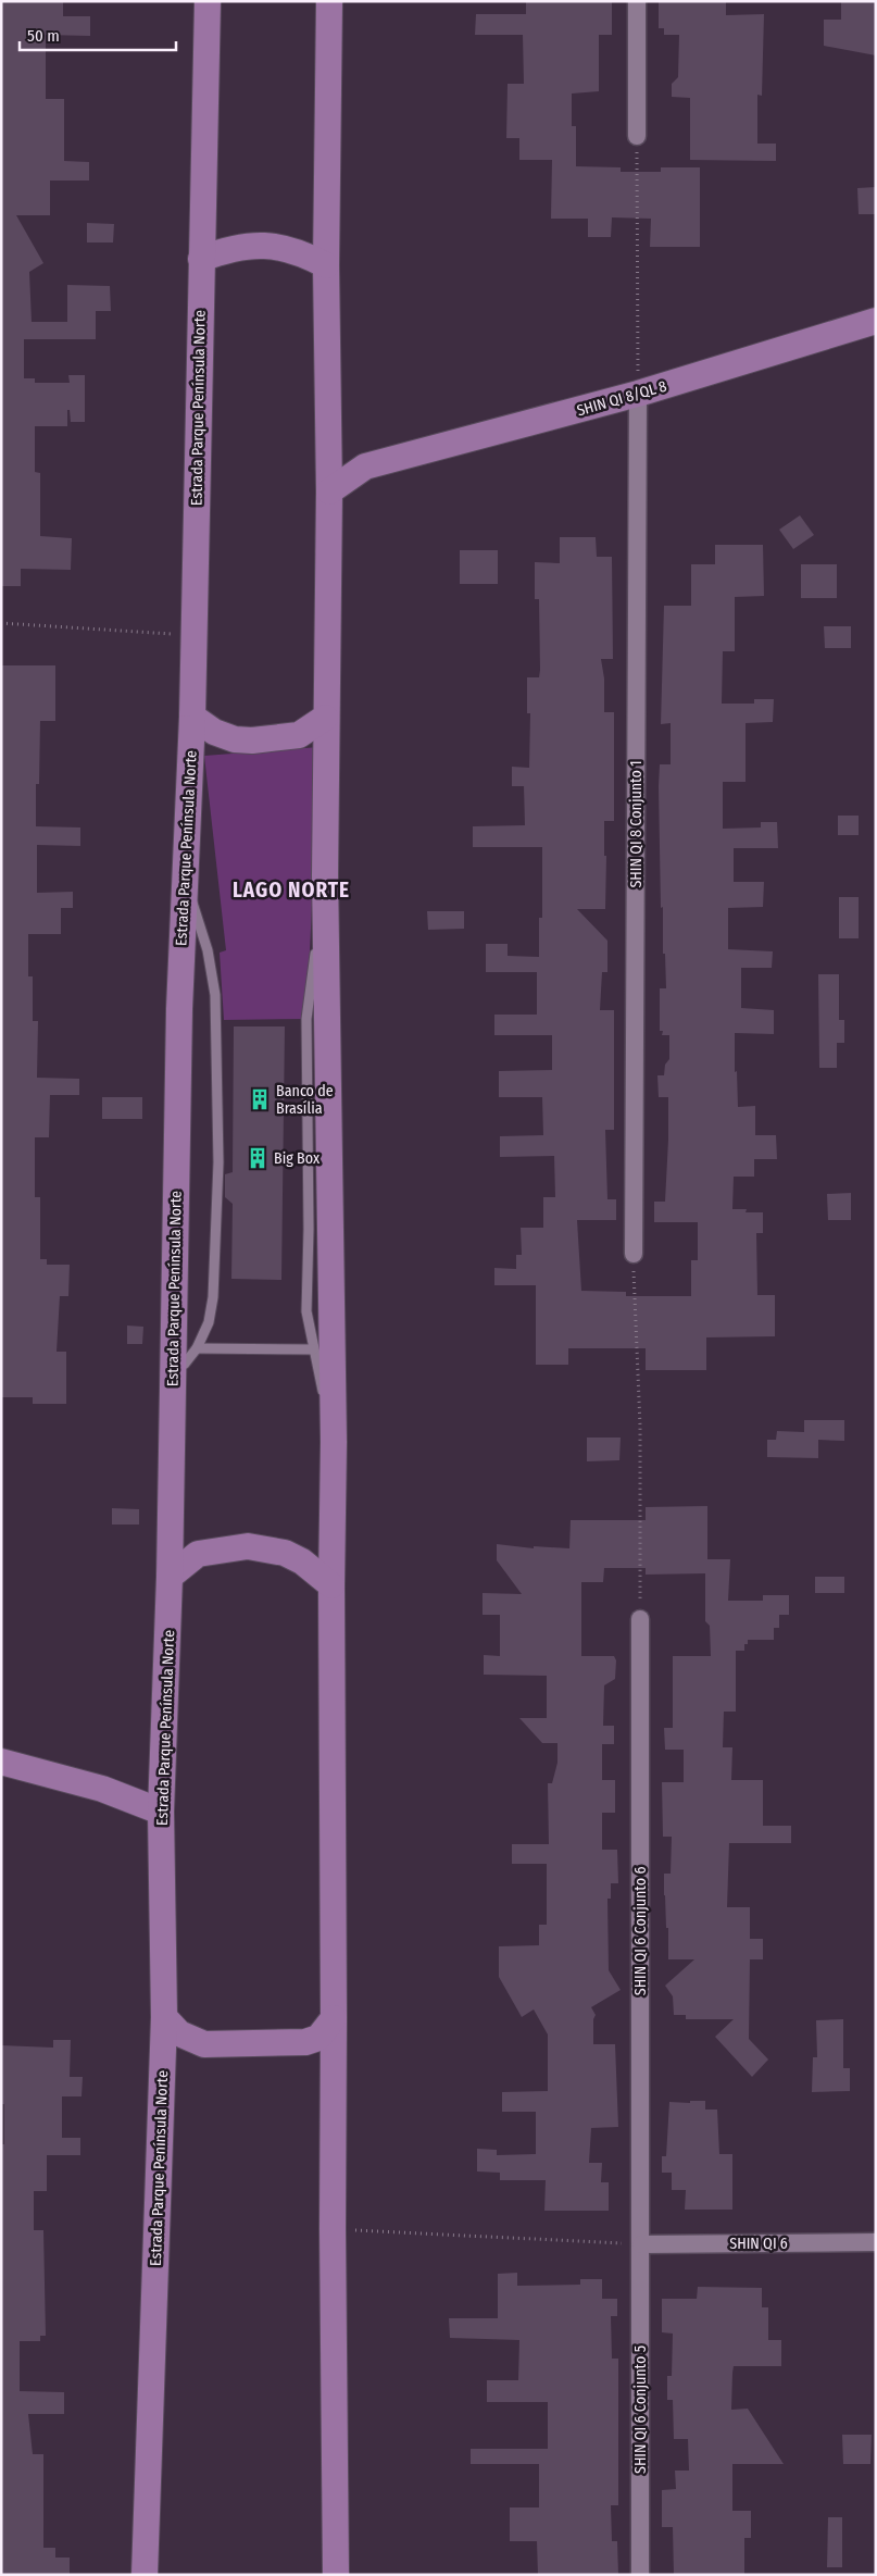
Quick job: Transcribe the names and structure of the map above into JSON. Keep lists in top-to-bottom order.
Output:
{
  "streets": {
    "main road": ["SHIN QI 8/QL 8", "Estrada Parque Península Norte"],
    "street": [
      "SHIN QI 8 Conjunto 1",
      "SHIN QI 6 Conjunto 6",
      "SHIN QI 6",
      "SHIN QI 6 Conjunto 5"
    ]
  },
  "crossings": [
    ["SHIN QI 8/QL 8", "SHIN QI 8 Conjunto 1"],
    ["SHIN QI 6 Conjunto 6", "SHIN QI 6"],
    ["SHIN QI 6 Conjunto 6", "SHIN QI 6 Conjunto 5"],
    ["SHIN QI 6", "SHIN QI 6 Conjunto 5"]
  ],
  "districts": ["LAGO NORTE"],
  "places": {
    "building": ["Banco de Brasília", "Big Box"]
  },
  "scale_bar": "50 m"
}
